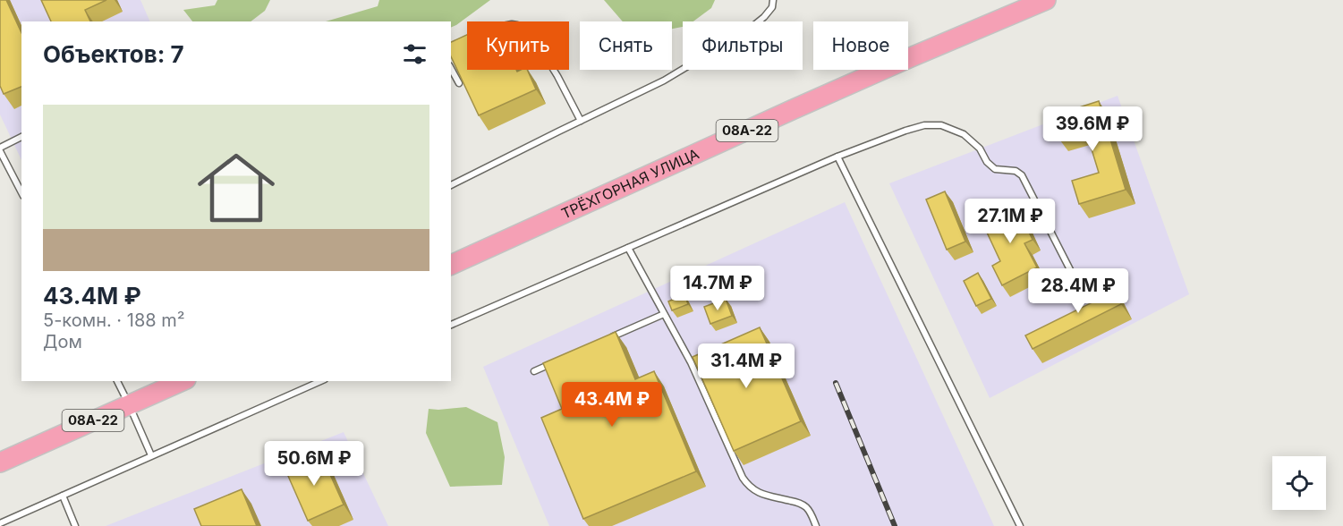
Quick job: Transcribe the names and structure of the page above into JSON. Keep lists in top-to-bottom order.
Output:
{
  "streets": {
    "highway": ["08А-22", "ТРЁХГОРНАЯ УЛИЦА"]
  },
  "page": {
    "chip": [
      "Купить",
      "Снять",
      "Фильтры",
      "Новое"
    ],
    "heading": "Объектов: 7",
    "list": [
      {
        "name": "43.4M ₽",
        "note": "5-комн. · 188 m² · Дом"
      }
    ],
    "price": [
      "39.6M ₽",
      "27.1M ₽",
      "14.7M ₽",
      "28.4M ₽",
      "31.4M ₽",
      "43.4M ₽",
      "50.6M ₽"
    ]
  }
}
